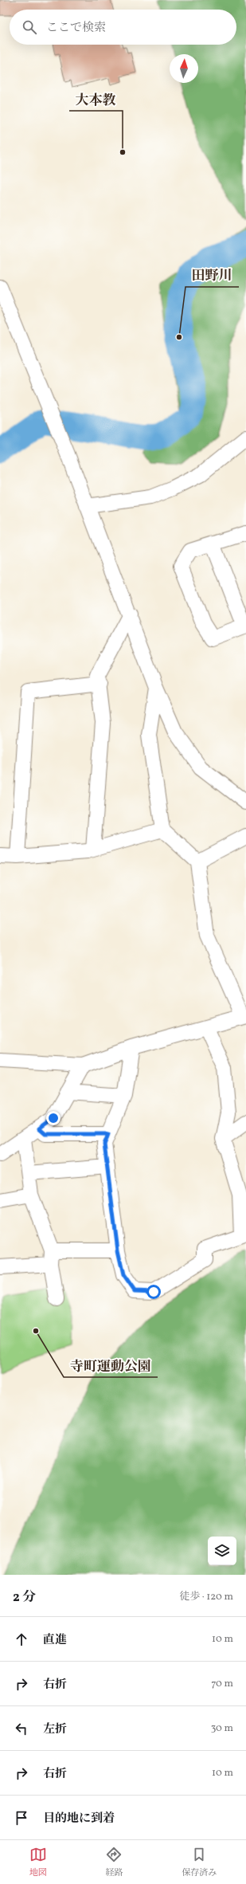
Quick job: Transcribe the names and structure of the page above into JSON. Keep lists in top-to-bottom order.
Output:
{
  "places": ["大本教", "田野川", "寺町運動公園"],
  "north": "top",
  "page": {
    "search": "ここで検索",
    "heading": ["2 分", "徒歩 · 120 m"],
    "list": [
      ["直進", "10 m"],
      ["右折", "70 m"],
      ["左折", "30 m"],
      ["右折", "10 m"],
      "目的地に到着"
    ],
    "nav": ["地図", "経路", "保存済み"]
  }
}
